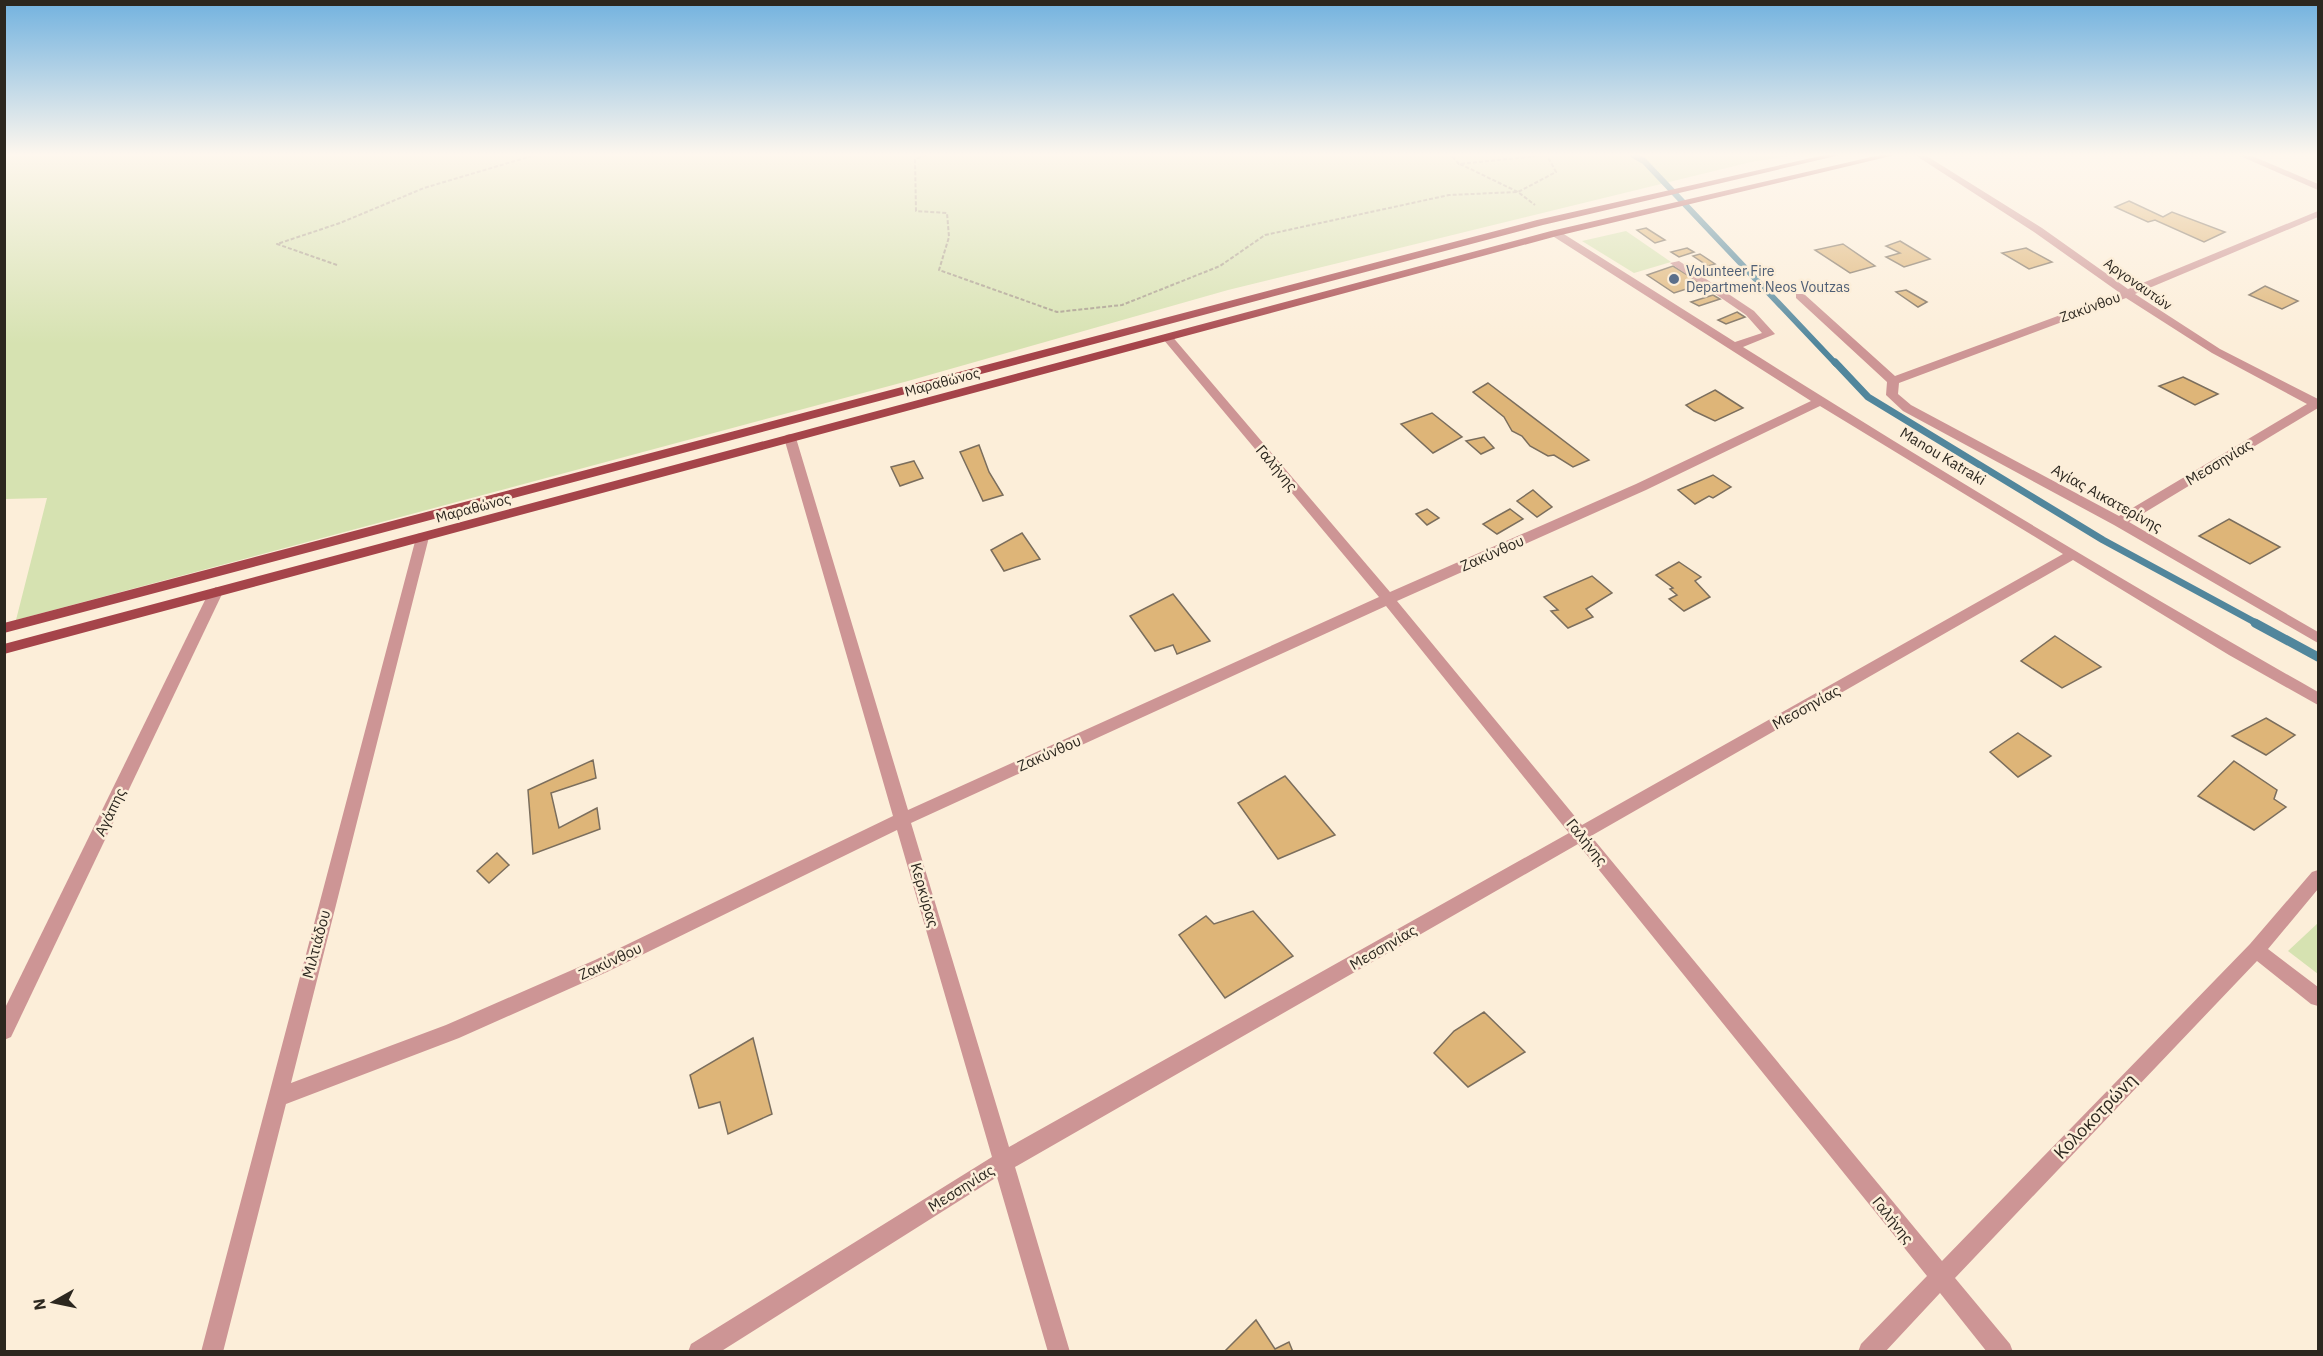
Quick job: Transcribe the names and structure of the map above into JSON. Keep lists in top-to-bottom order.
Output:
{
  "streets": {
    "main road": ["Μαραθώνος"],
    "street": [
      "Αργοναυτών",
      "Ζακύνθου",
      "Manou Katraki",
      "Μεσσηνίας",
      "Γαλήνης",
      "Αγίας Αικατερίνης",
      "Αγάπης",
      "Κερκύρας",
      "Μιλτιάδου",
      "Κολοκοτρώνη"
    ]
  },
  "crossings": [
    ["Αργοναυτών", "Ζακύνθου"],
    ["Αργοναυτών", "Μεσσηνίας"],
    ["Ζακύνθου", "Manou Katraki"],
    ["Ζακύνθου", "Γαλήνης"],
    ["Ζακύνθου", "Αγίας Αικατερίνης"],
    ["Ζακύνθου", "Κερκύρας"],
    ["Ζακύνθου", "Μιλτιάδου"],
    ["Μαραθώνος", "Manou Katraki"],
    ["Μαραθώνος", "Γαλήνης"],
    ["Μαραθώνος", "Αγάπης"],
    ["Μαραθώνος", "Κερκύρας"],
    ["Μαραθώνος", "Μιλτιάδου"],
    ["Manou Katraki", "Μεσσηνίας"],
    ["Μεσσηνίας", "Γαλήνης"],
    ["Μεσσηνίας", "Αγίας Αικατερίνης"],
    ["Μεσσηνίας", "Κερκύρας"],
    ["Γαλήνης", "Κολοκοτρώνη"]
  ],
  "places": ["Volunteer Fire Department Neos Voutzas"],
  "north": "left"
}
